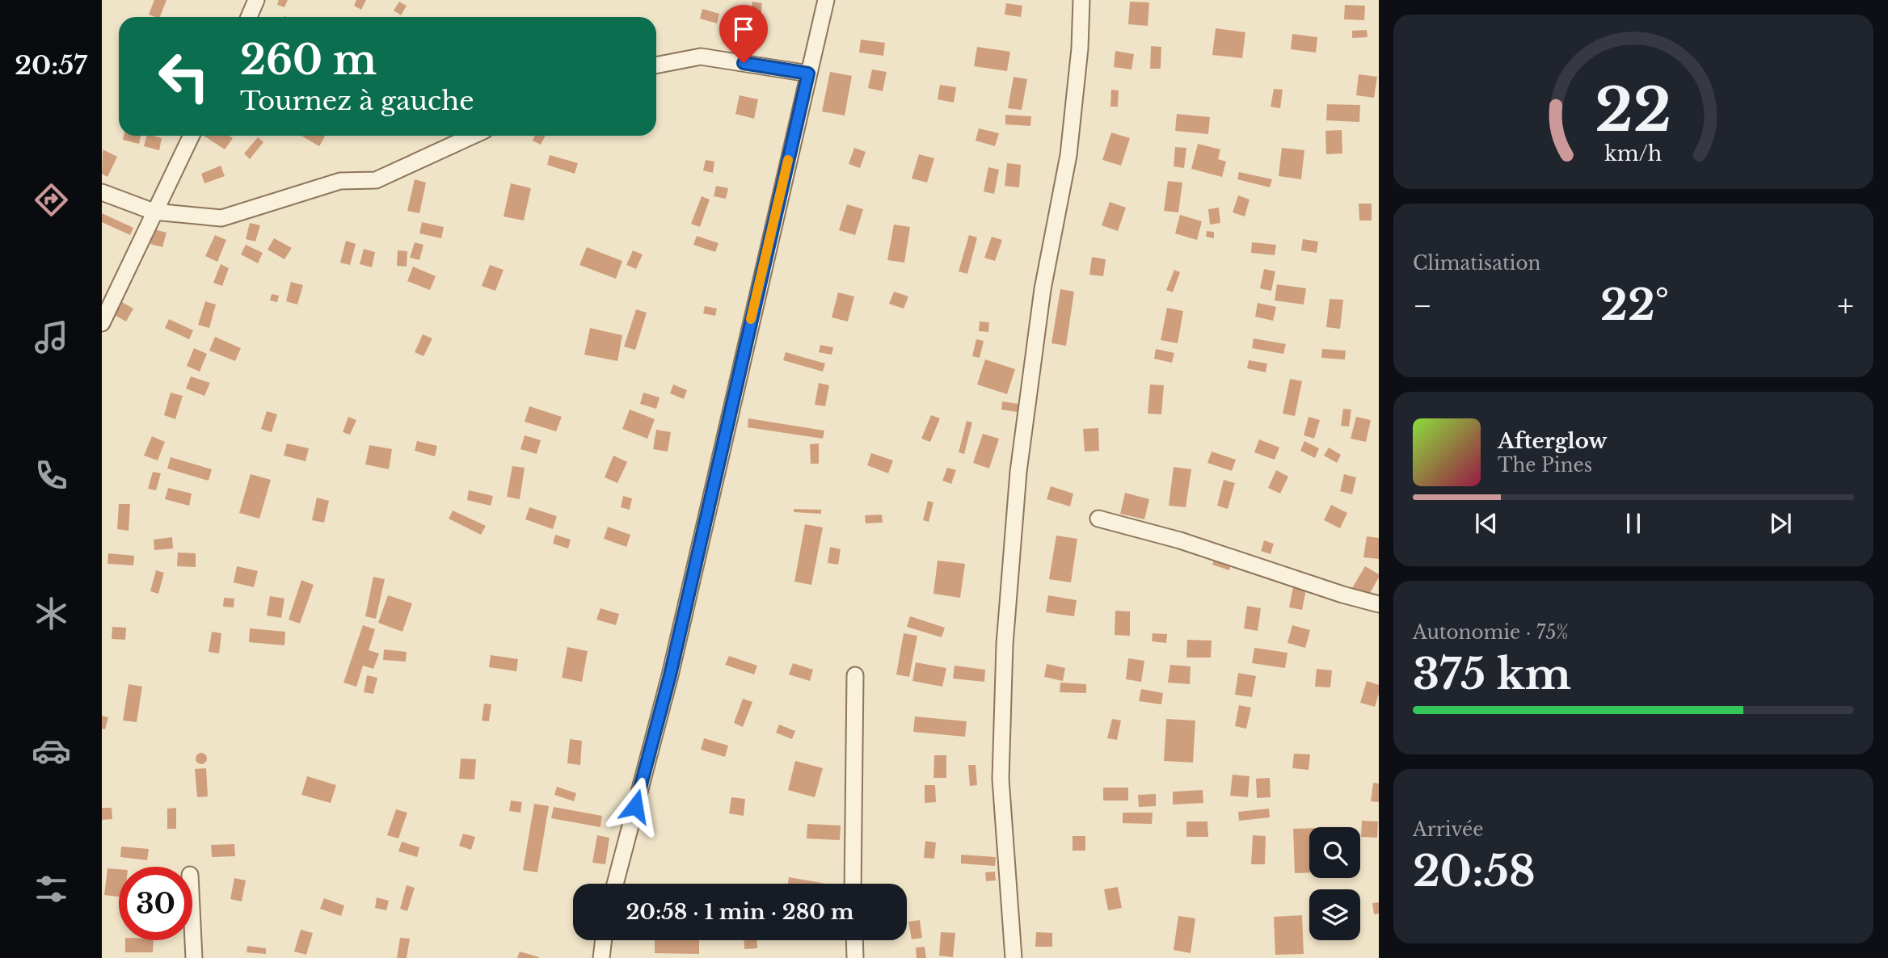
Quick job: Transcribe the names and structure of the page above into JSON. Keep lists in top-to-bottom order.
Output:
{
  "page": {
    "tabs": "20:57",
    "turn": ["260 m", "Tournez à gauche"],
    "tile": [
      "Climatisation",
      ["Autonomie · 75%", "375 km"],
      ["Arrivée", "20:58"]
    ],
    "heat": ["−", "22°", "+"],
    "song": ["Afterglow", "The Pines"],
    "limit": "30",
    "trip": "20:58 · 1 min · 280 m",
    "gauge": ["22", "km/h"]
  }
}
